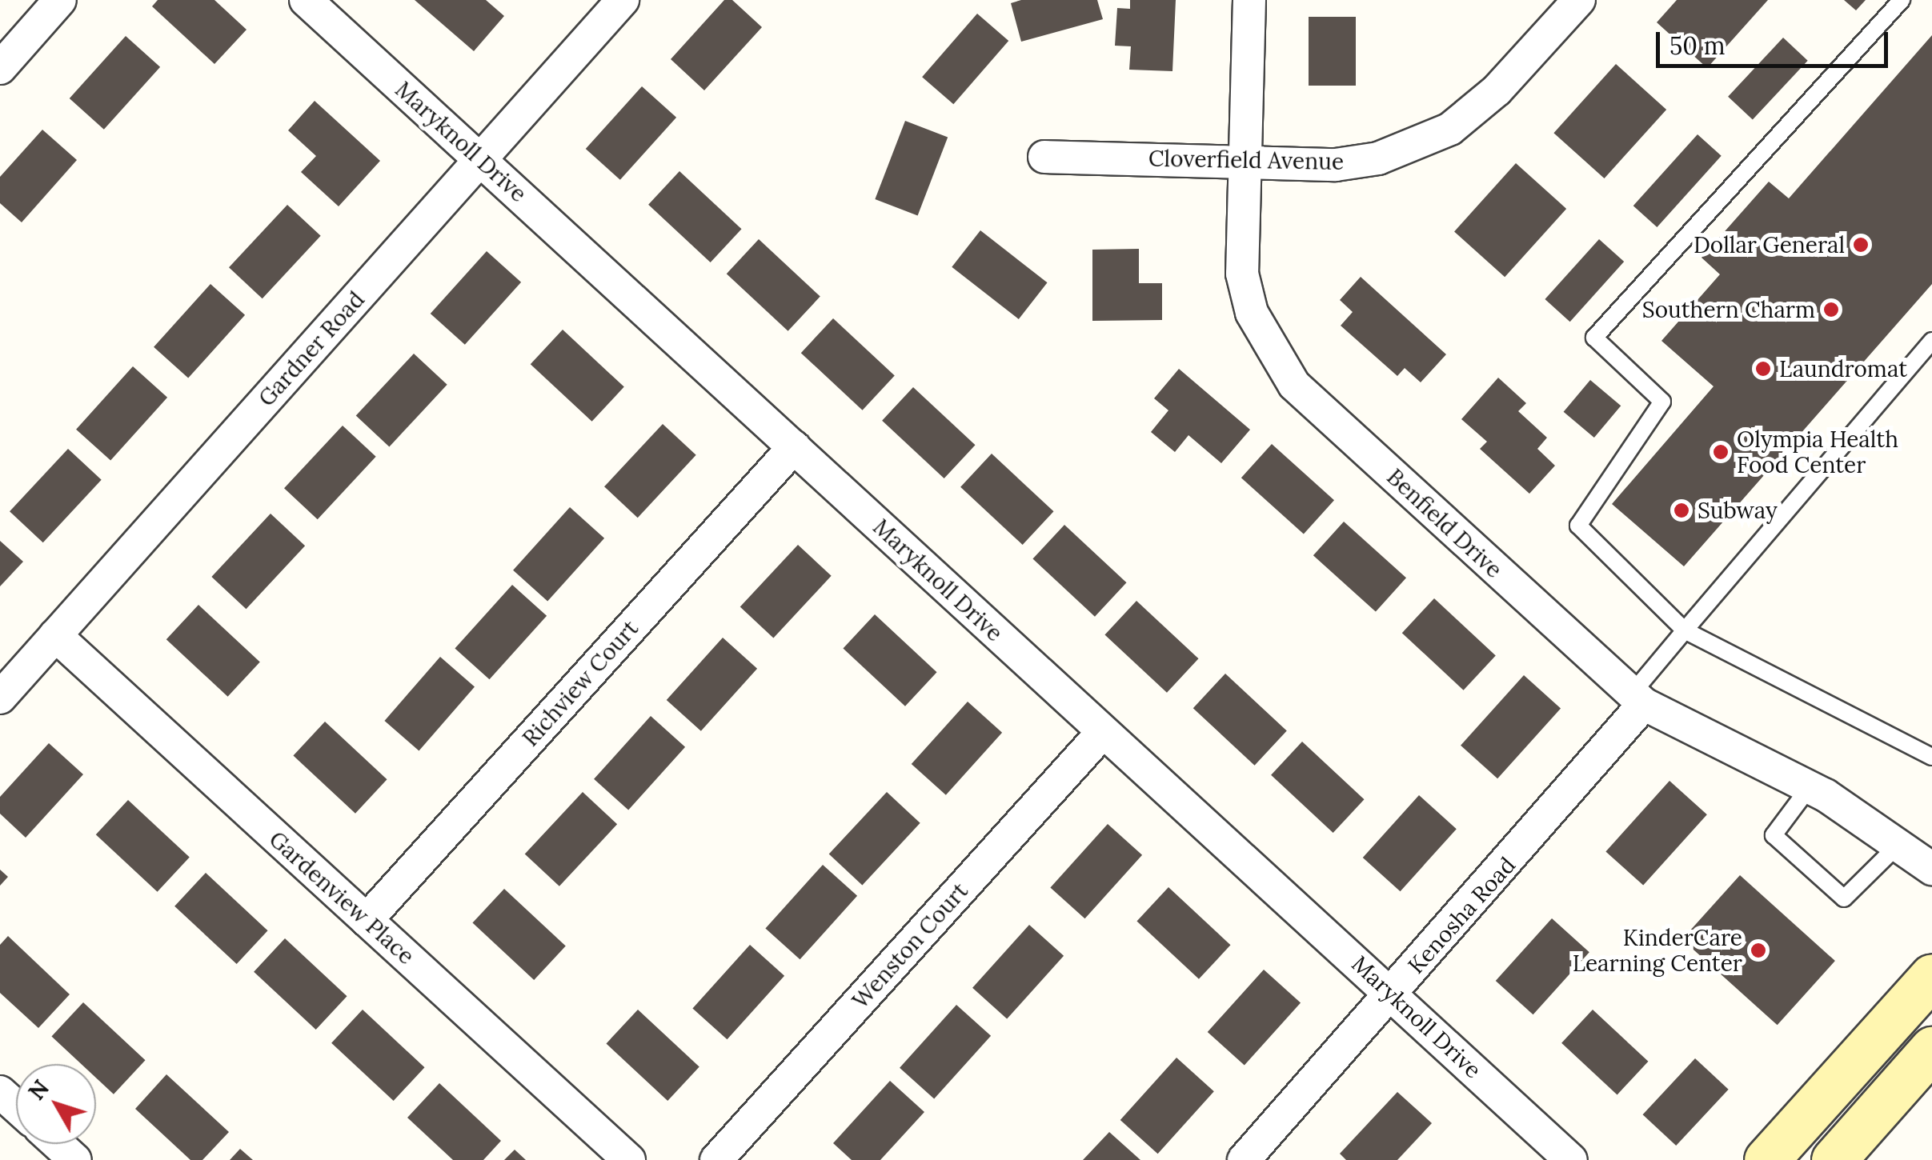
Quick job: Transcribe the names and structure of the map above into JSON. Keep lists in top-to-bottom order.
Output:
{
  "streets": {
    "street": [
      "Maryknoll Drive",
      "Cloverfield Avenue",
      "Gardner Road",
      "Benfield Drive",
      "Richview Court",
      "Gardenview Place",
      "Kenosha Road",
      "Wenston Court"
    ]
  },
  "crossings": [
    ["Maryknoll Drive", "Gardner Road"],
    ["Maryknoll Drive", "Richview Court"],
    ["Maryknoll Drive", "Kenosha Road"],
    ["Maryknoll Drive", "Wenston Court"],
    ["Cloverfield Avenue", "Benfield Drive"],
    ["Gardner Road", "Gardenview Place"],
    ["Benfield Drive", "Kenosha Road"],
    ["Richview Court", "Gardenview Place"]
  ],
  "places": [
    "Dollar General",
    "Southern Charm",
    "Laundromat",
    "Olympia Health Food Center",
    "Subway",
    "KinderCare Learning Center"
  ],
  "scale_bar": "50 m",
  "north": "top left"
}
